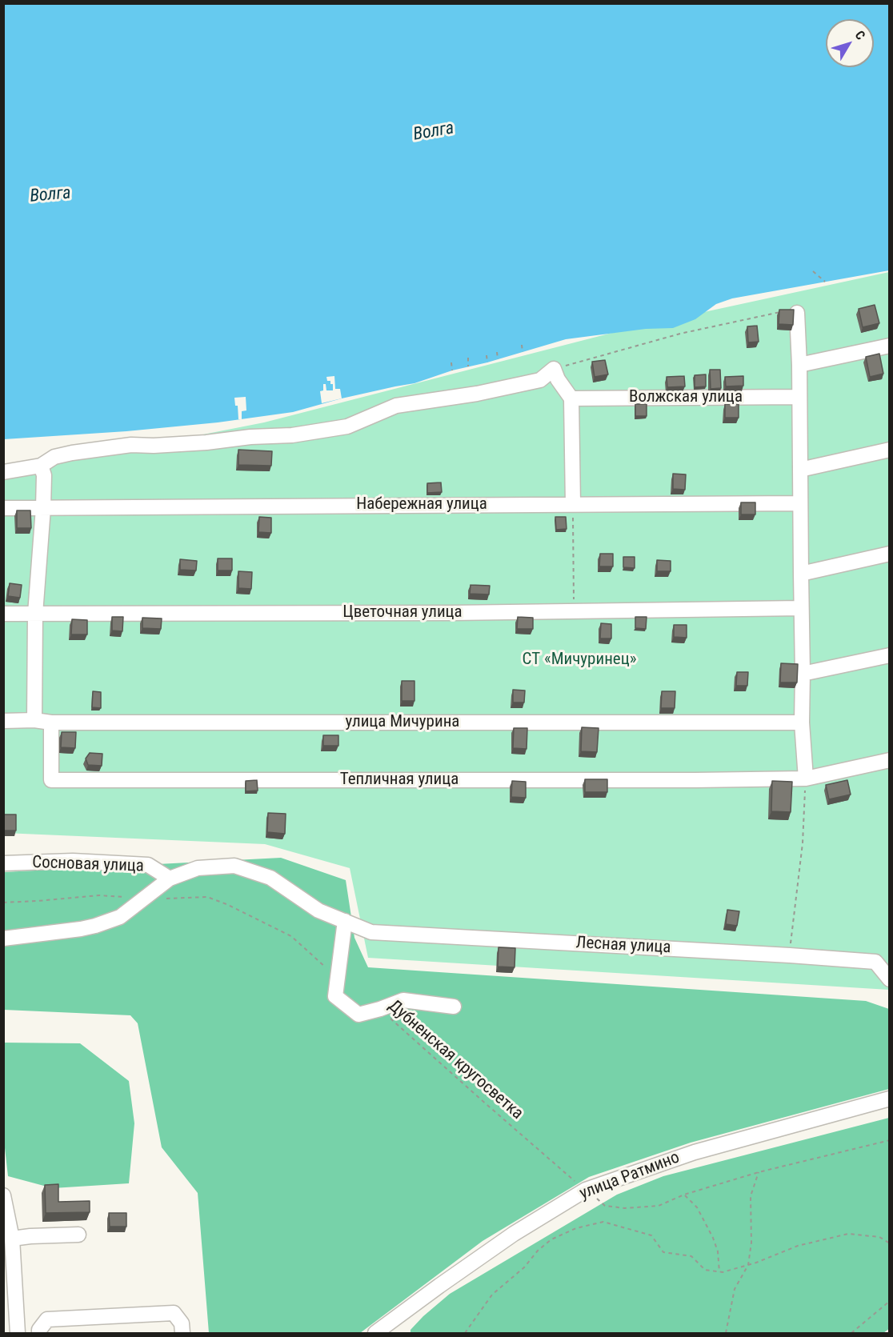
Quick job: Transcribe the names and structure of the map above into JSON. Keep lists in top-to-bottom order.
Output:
{
  "streets": {
    "street": [
      "Волжская улица",
      "Набережная улица",
      "Цветочная улица",
      "улица Мичурина",
      "Тепличная улица",
      "Сосновая улица",
      "Лесная улица",
      "улица Ратмино"
    ],
    "path": ["Дубненская кругосветка"]
  },
  "crossings": [
    ["улица Мичурина", "Тепличная улица"],
    ["Сосновая улица", "Лесная улица"],
    ["Дубненская кругосветка", "улица Ратмино"]
  ],
  "water": ["Волга"],
  "parks": ["СТ «Мичуринец»"],
  "north": "top right"
}
